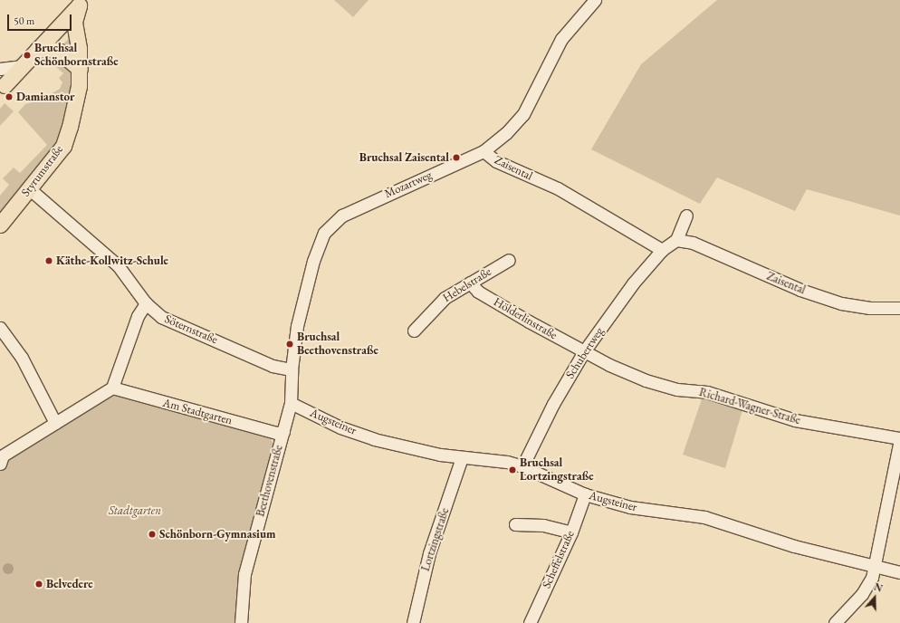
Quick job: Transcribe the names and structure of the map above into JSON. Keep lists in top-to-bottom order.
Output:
{
  "streets": {
    "main road": ["Styrumstraße"],
    "street": [
      "Zaisental",
      "Mozartweg",
      "Hebelstraße",
      "Hölderlinstraße",
      "Söternstraße",
      "Schubertweg",
      "Richard-Wagner-Straße",
      "Am Stadtgarten",
      "Augsteiner",
      "Beethovenstraße",
      "Lortzingstraße",
      "Scheffelstraße"
    ]
  },
  "crossings": [
    ["Zaisental", "Mozartweg"],
    ["Zaisental", "Schubertweg"],
    ["Styrumstraße", "Söternstraße"],
    ["Mozartweg", "Söternstraße"],
    ["Mozartweg", "Augsteiner"],
    ["Mozartweg", "Beethovenstraße"],
    ["Hebelstraße", "Hölderlinstraße"],
    ["Hölderlinstraße", "Schubertweg"],
    ["Hölderlinstraße", "Richard-Wagner-Straße"],
    ["Schubertweg", "Richard-Wagner-Straße"],
    ["Schubertweg", "Augsteiner"],
    ["Am Stadtgarten", "Beethovenstraße"],
    ["Augsteiner", "Beethovenstraße"],
    ["Augsteiner", "Lortzingstraße"],
    ["Augsteiner", "Scheffelstraße"]
  ],
  "parks": ["Stadtgarten"],
  "places": [
    "Bruchsal Schönbornstraße",
    "Damianstor",
    "Bruchsal Zaisental",
    "Käthe-Kollwitz-Schule",
    "Bruchsal Beethovenstraße",
    "Bruchsal Lortzingstraße",
    "Schönborn-Gymnasium",
    "Belvedere"
  ],
  "scale_bar": "50 m",
  "north": "top"
}
